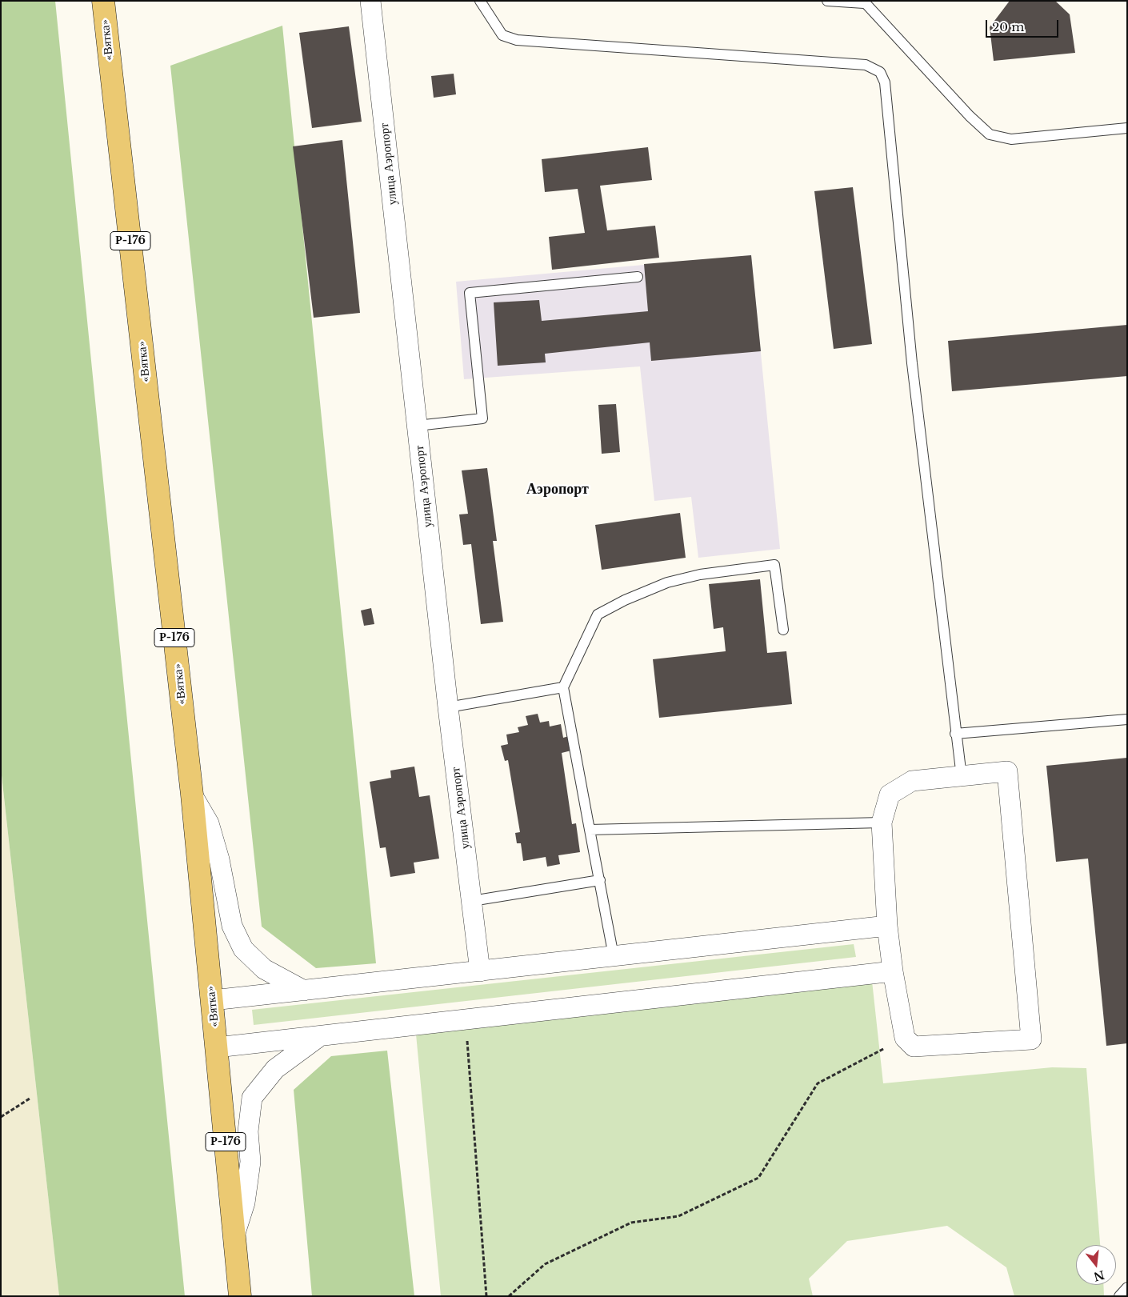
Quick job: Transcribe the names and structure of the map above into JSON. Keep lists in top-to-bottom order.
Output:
{
  "streets": {
    "main road": ["«Вятка»", "Р-176"],
    "street": ["улица Аэропорт"]
  },
  "districts": ["Аэропорт"],
  "scale_bar": "20 m",
  "north": "bottom"
}
